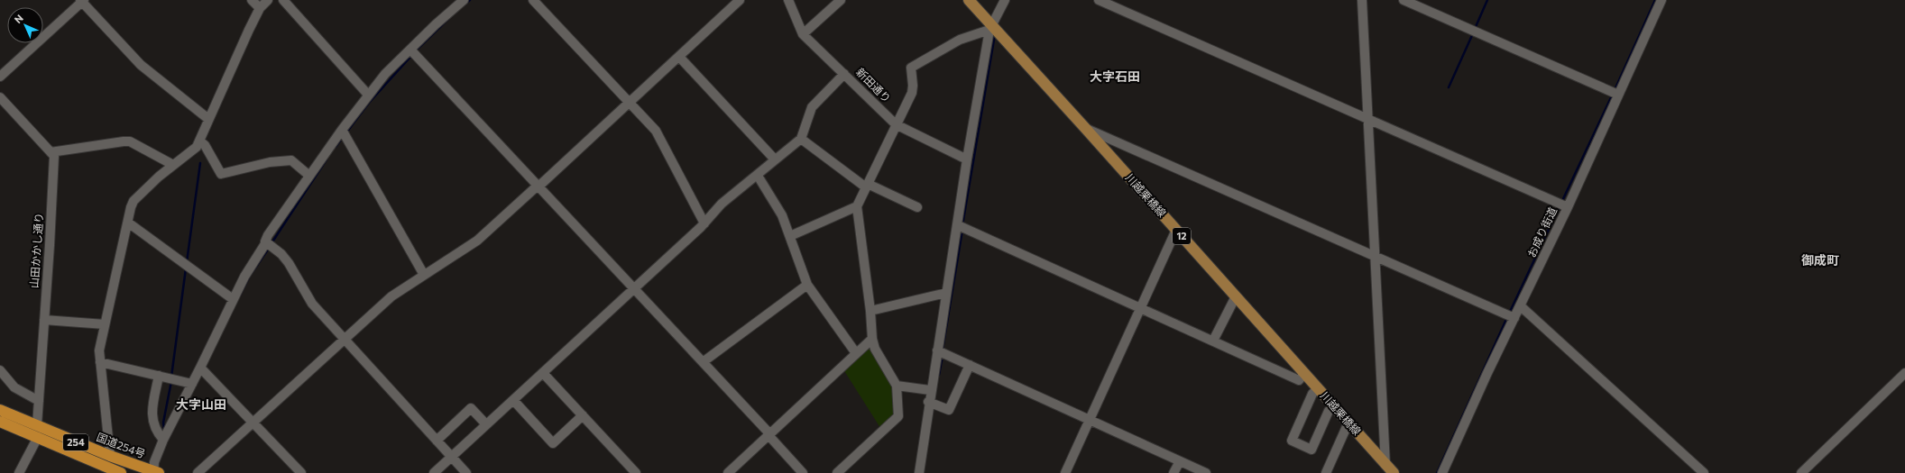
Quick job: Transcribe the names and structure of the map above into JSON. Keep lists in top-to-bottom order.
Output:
{
  "streets": {
    "highway": ["254", "国道254号"],
    "main road": ["川越栗橋線", "12"],
    "street": ["新田通り", "お成り街道", "山田かかし通り"]
  },
  "crossings": [
    ["山田かかし通り", "国道254号"]
  ],
  "districts": ["大字石田", "御成町", "大字山田"],
  "north": "top left"
}
